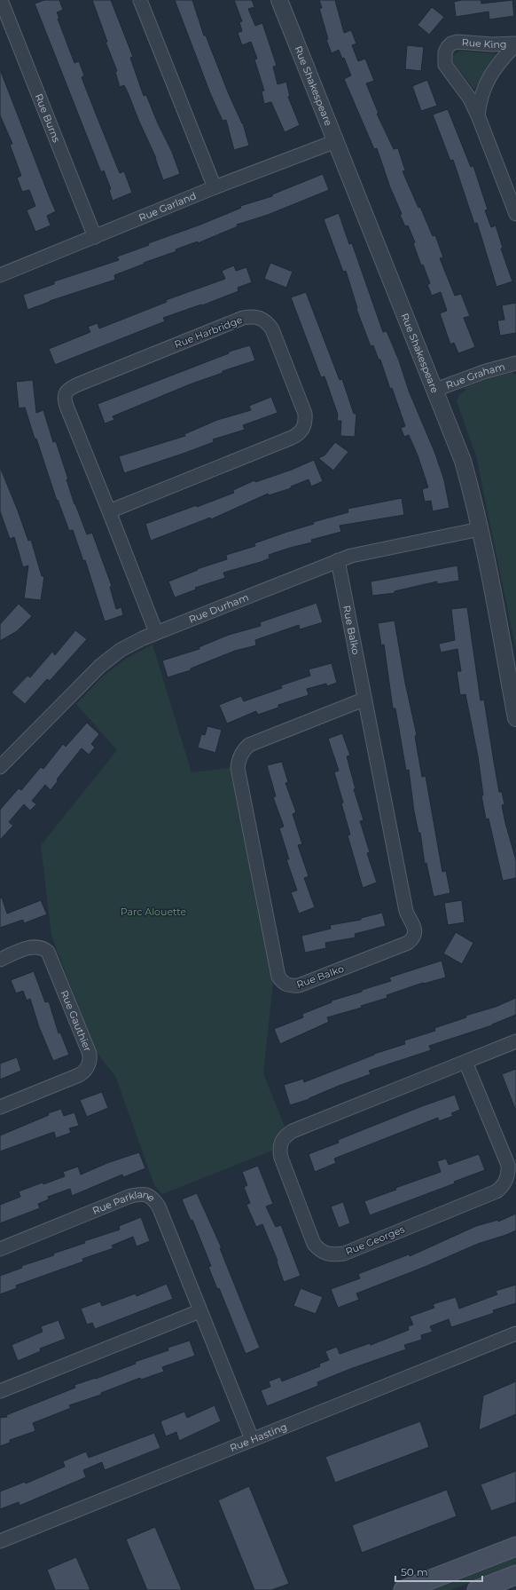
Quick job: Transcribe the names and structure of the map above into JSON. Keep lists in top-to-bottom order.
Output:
{
  "streets": {
    "street": [
      "Rue King",
      "Rue Shakespeare",
      "Rue Burns",
      "Rue Garland",
      "Rue Harbridge",
      "Rue Graham",
      "Rue Durham",
      "Rue Balko",
      "Rue Gauthier",
      "Rue Parklane",
      "Rue Georges",
      "Rue Hasting"
    ]
  },
  "crossings": [
    ["Rue Shakespeare", "Rue Garland"],
    ["Rue Shakespeare", "Rue Graham"],
    ["Rue Shakespeare", "Rue Durham"],
    ["Rue Burns", "Rue Garland"],
    ["Rue Harbridge", "Rue Durham"],
    ["Rue Durham", "Rue Balko"],
    ["Rue Parklane", "Rue Hasting"]
  ],
  "parks": ["Parc Alouette"],
  "scale_bar": "50 m"
}
